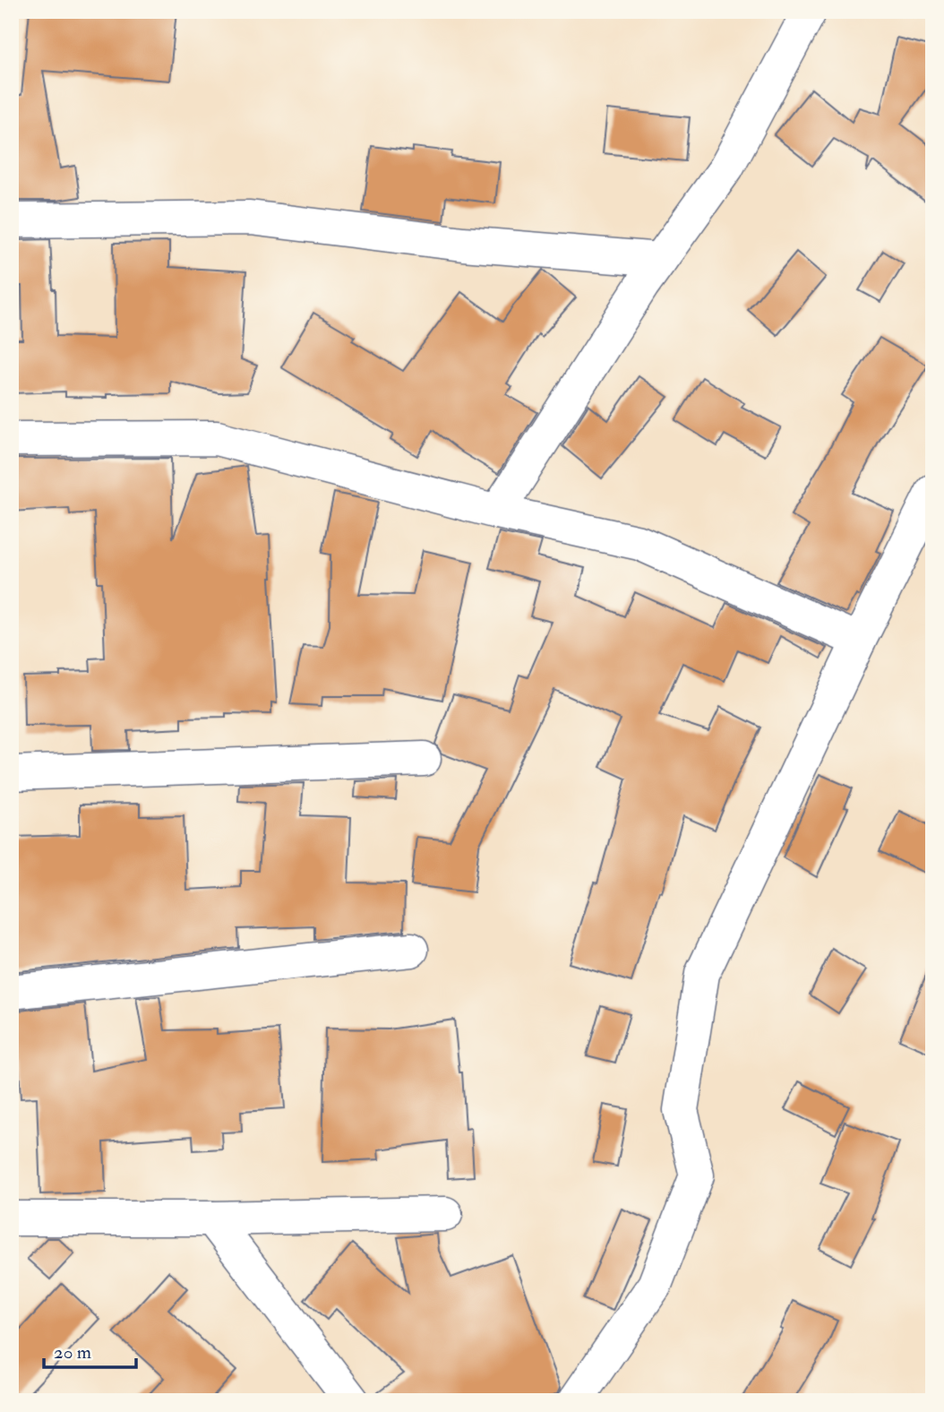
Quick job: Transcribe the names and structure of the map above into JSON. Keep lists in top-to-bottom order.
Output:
{
  "scale_bar": "20 m"
}
